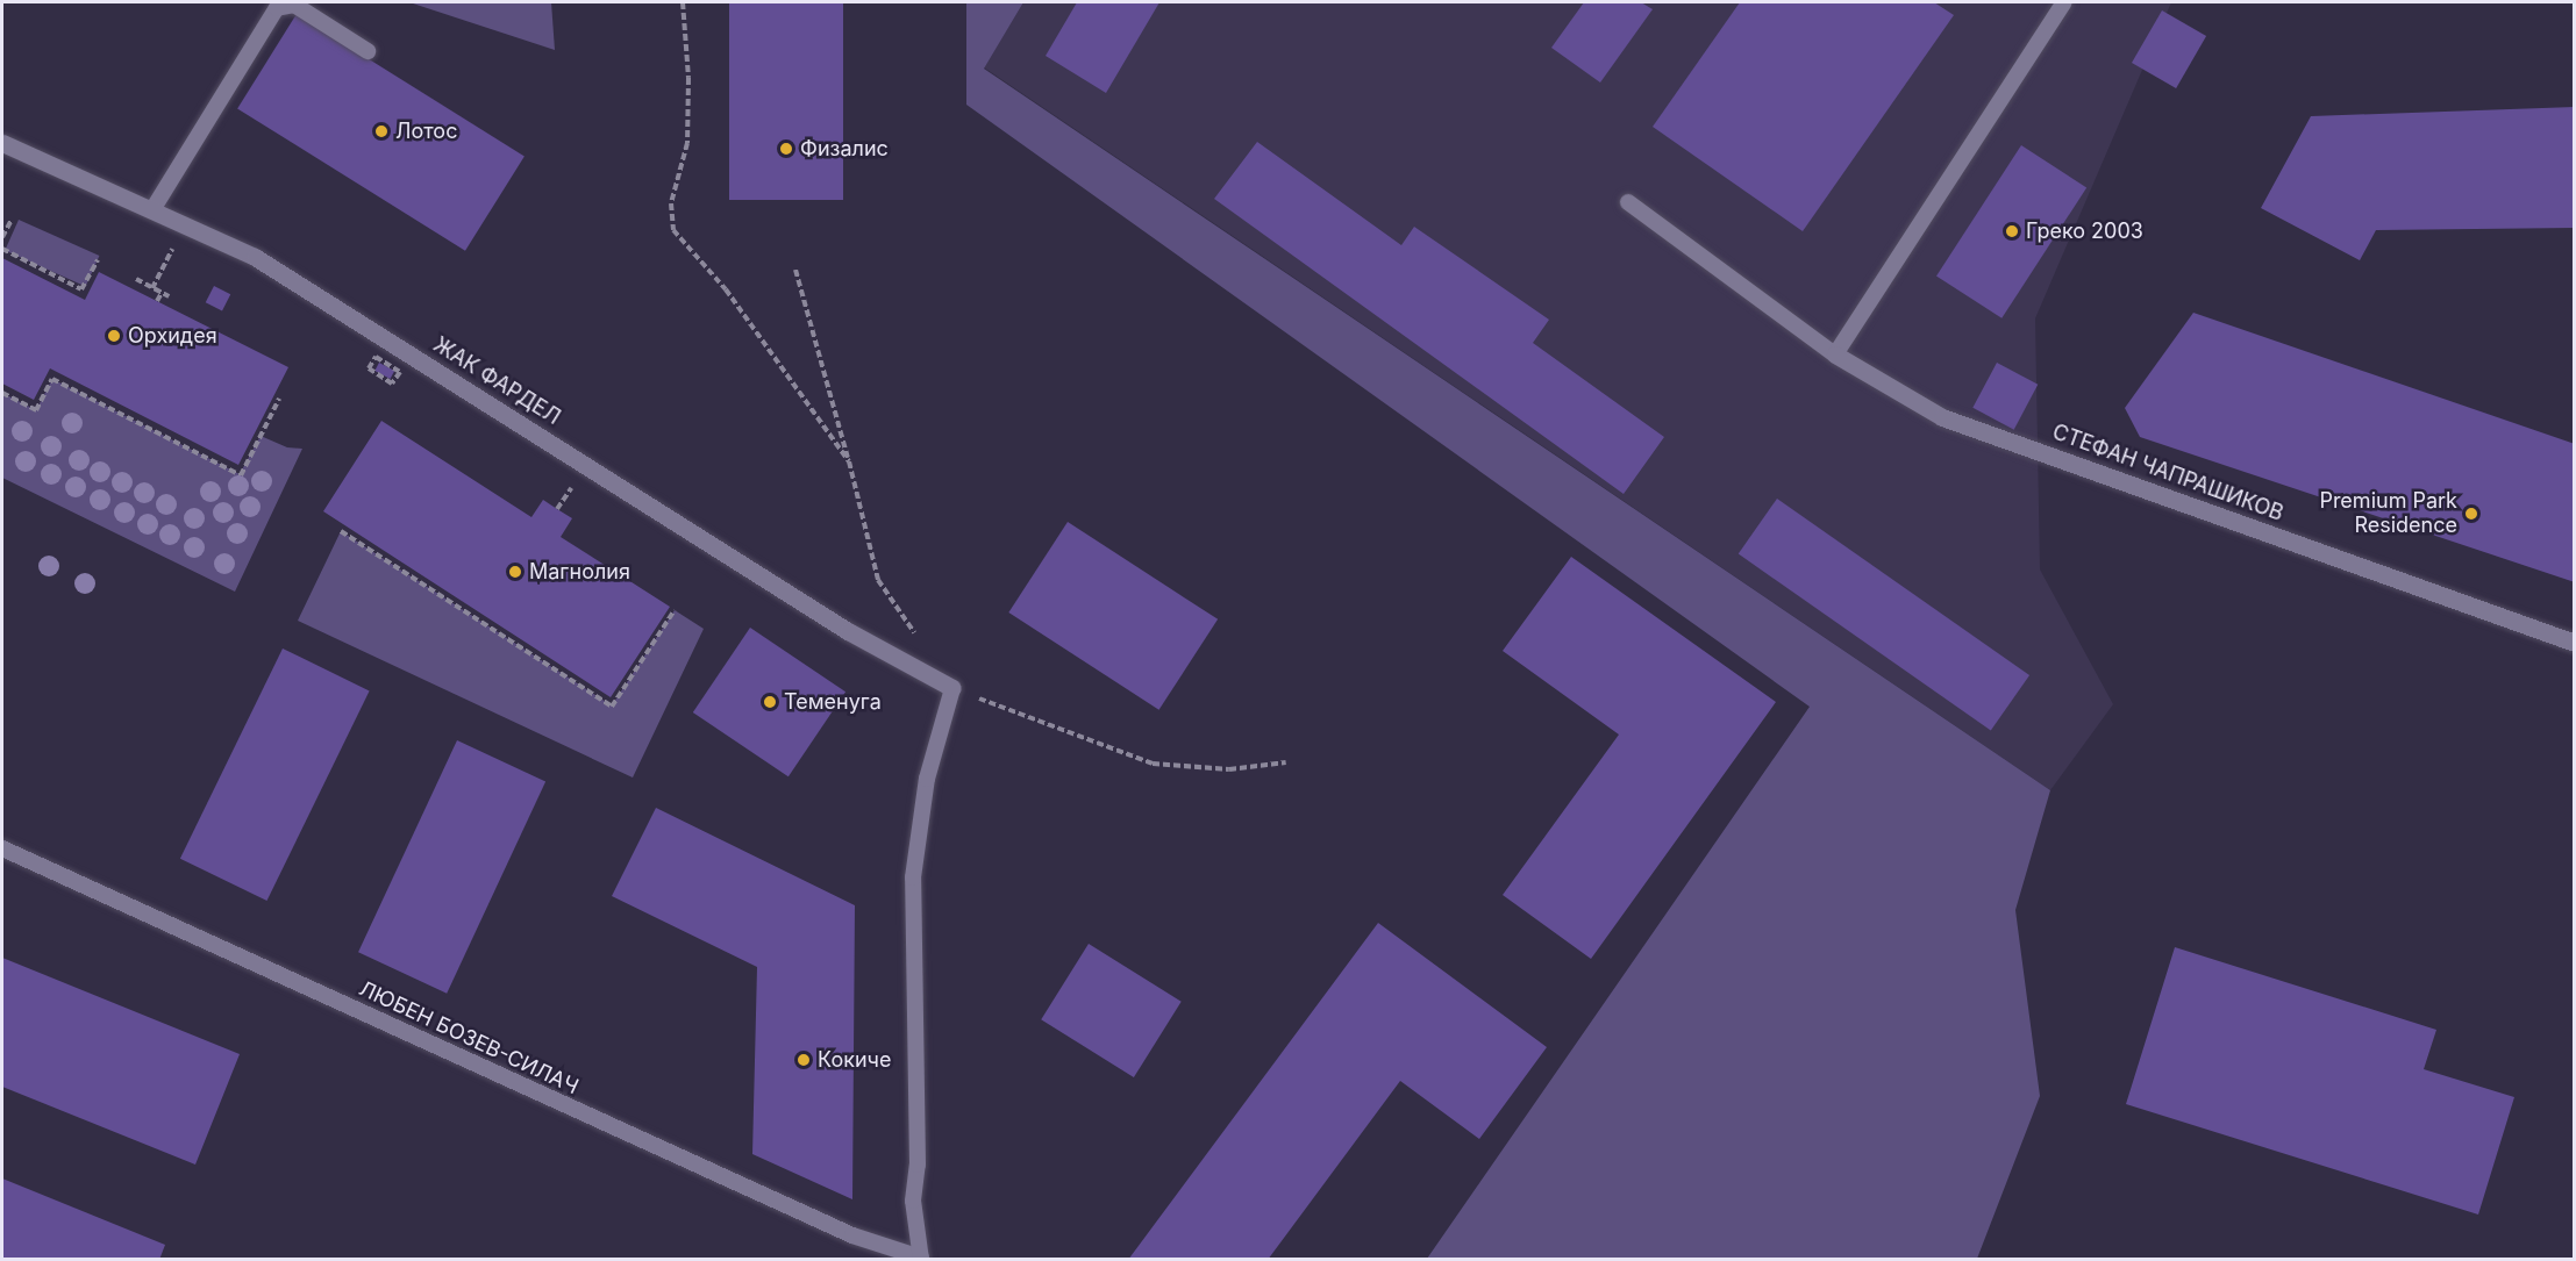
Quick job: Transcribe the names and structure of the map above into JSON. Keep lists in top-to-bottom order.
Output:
{
  "streets": {
    "street": ["ЖАК ФАРДЕЛ", "СТЕФАН ЧАПРАШИКОВ"],
    "lane": ["ЛЮБЕН БОЗЕВ-СИЛАЧ"]
  },
  "places": [
    "Лотос",
    "Физалис",
    "Греко 2003",
    "Орхидея",
    "Premium Park Residence",
    "Магнолия",
    "Теменуга",
    "Кокиче"
  ]
}
